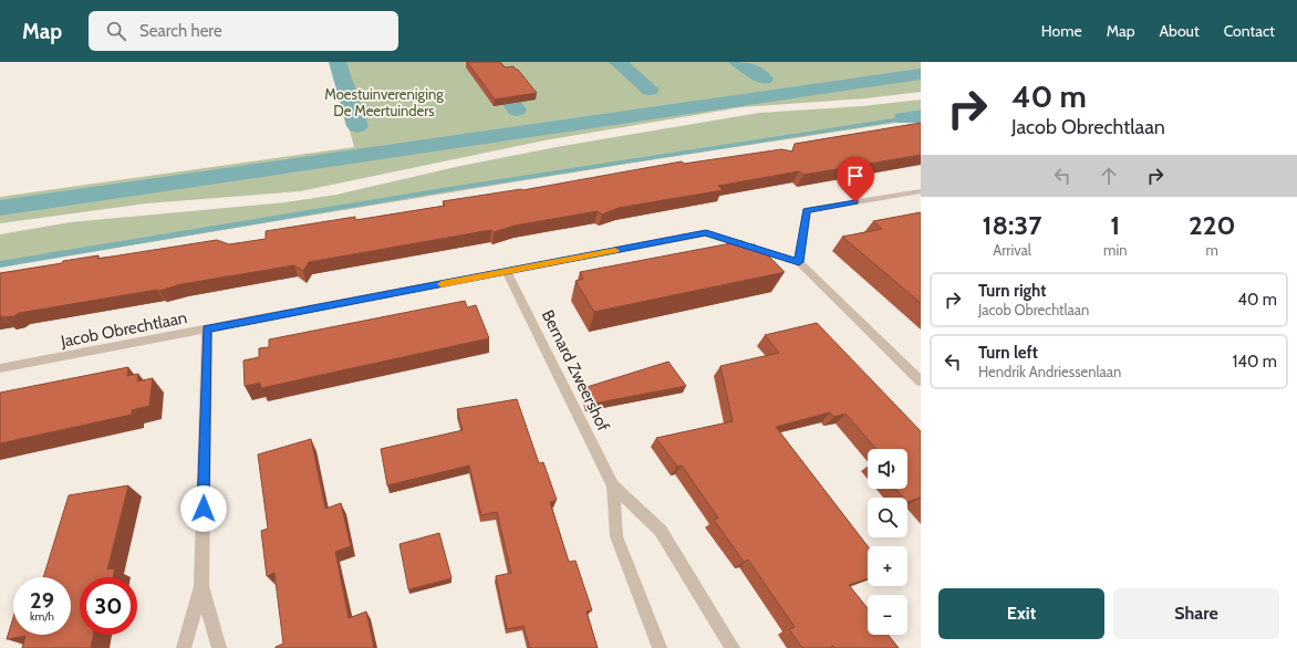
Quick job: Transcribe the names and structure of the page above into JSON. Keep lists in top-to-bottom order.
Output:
{
  "streets": {
    "street": ["Jacob Obrechtlaan", "Bernard Zweershof"]
  },
  "crossings": [
    ["Jacob Obrechtlaan", "Bernard Zweershof"]
  ],
  "parks": ["Moestuinvereniging De Meertuinders"],
  "page": {
    "header": "Map",
    "search": "Search here",
    "nav": [
      "Home",
      "Map",
      "About",
      "Contact"
    ],
    "turn": ["40 m", "Jacob Obrechtlaan"],
    "eta": [
      "18:37",
      "Arrival",
      "1",
      "min",
      "220",
      "m"
    ],
    "list": [
      {
        "name": "Turn right",
        "note": "Jacob Obrechtlaan",
        "value": "40 m"
      },
      {
        "name": "Turn left",
        "note": "Hendrik Andriessenlaan",
        "value": "140 m"
      }
    ],
    "map_buttons": ["+", "−"],
    "speed": "29 km/h",
    "limit": "30",
    "buttons": ["Exit", "Share"]
  }
}
